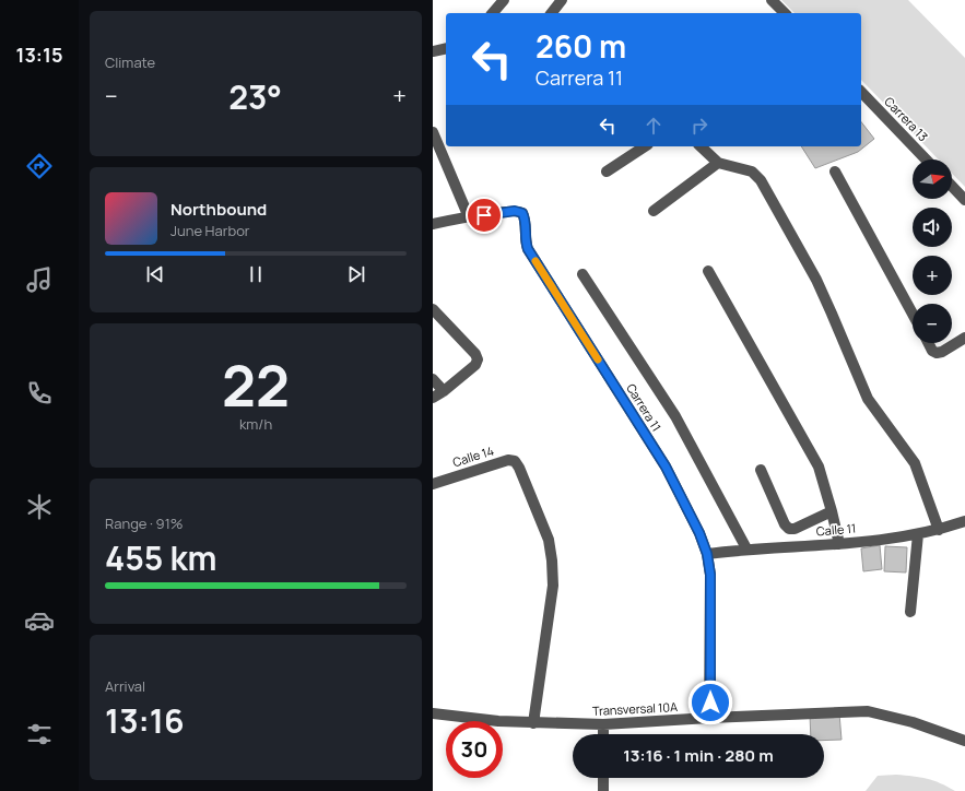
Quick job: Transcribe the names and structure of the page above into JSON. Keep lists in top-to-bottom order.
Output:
{
  "streets": {
    "street": [
      "Carrera 13",
      "Carrera 11",
      "Calle 14",
      "Calle 11",
      "Transversal 10A"
    ]
  },
  "crossings": [
    ["Carrera 11", "Calle 11"],
    ["Carrera 11", "Transversal 10A"],
    ["Calle 14", "Transversal 10A"]
  ],
  "north": "right",
  "page": {
    "tabs": "13:15",
    "tile": [
      "Climate",
      ["22", "km/h"],
      ["Range · 91%", "455 km"],
      ["Arrival", "13:16"]
    ],
    "turn": ["260 m", "Carrera 11"],
    "heat": ["−", "23°", "+"],
    "map_buttons": ["+", "−"],
    "song": ["Northbound", "June Harbor"],
    "limit": "30",
    "trip": "13:16 · 1 min · 280 m"
  }
}
